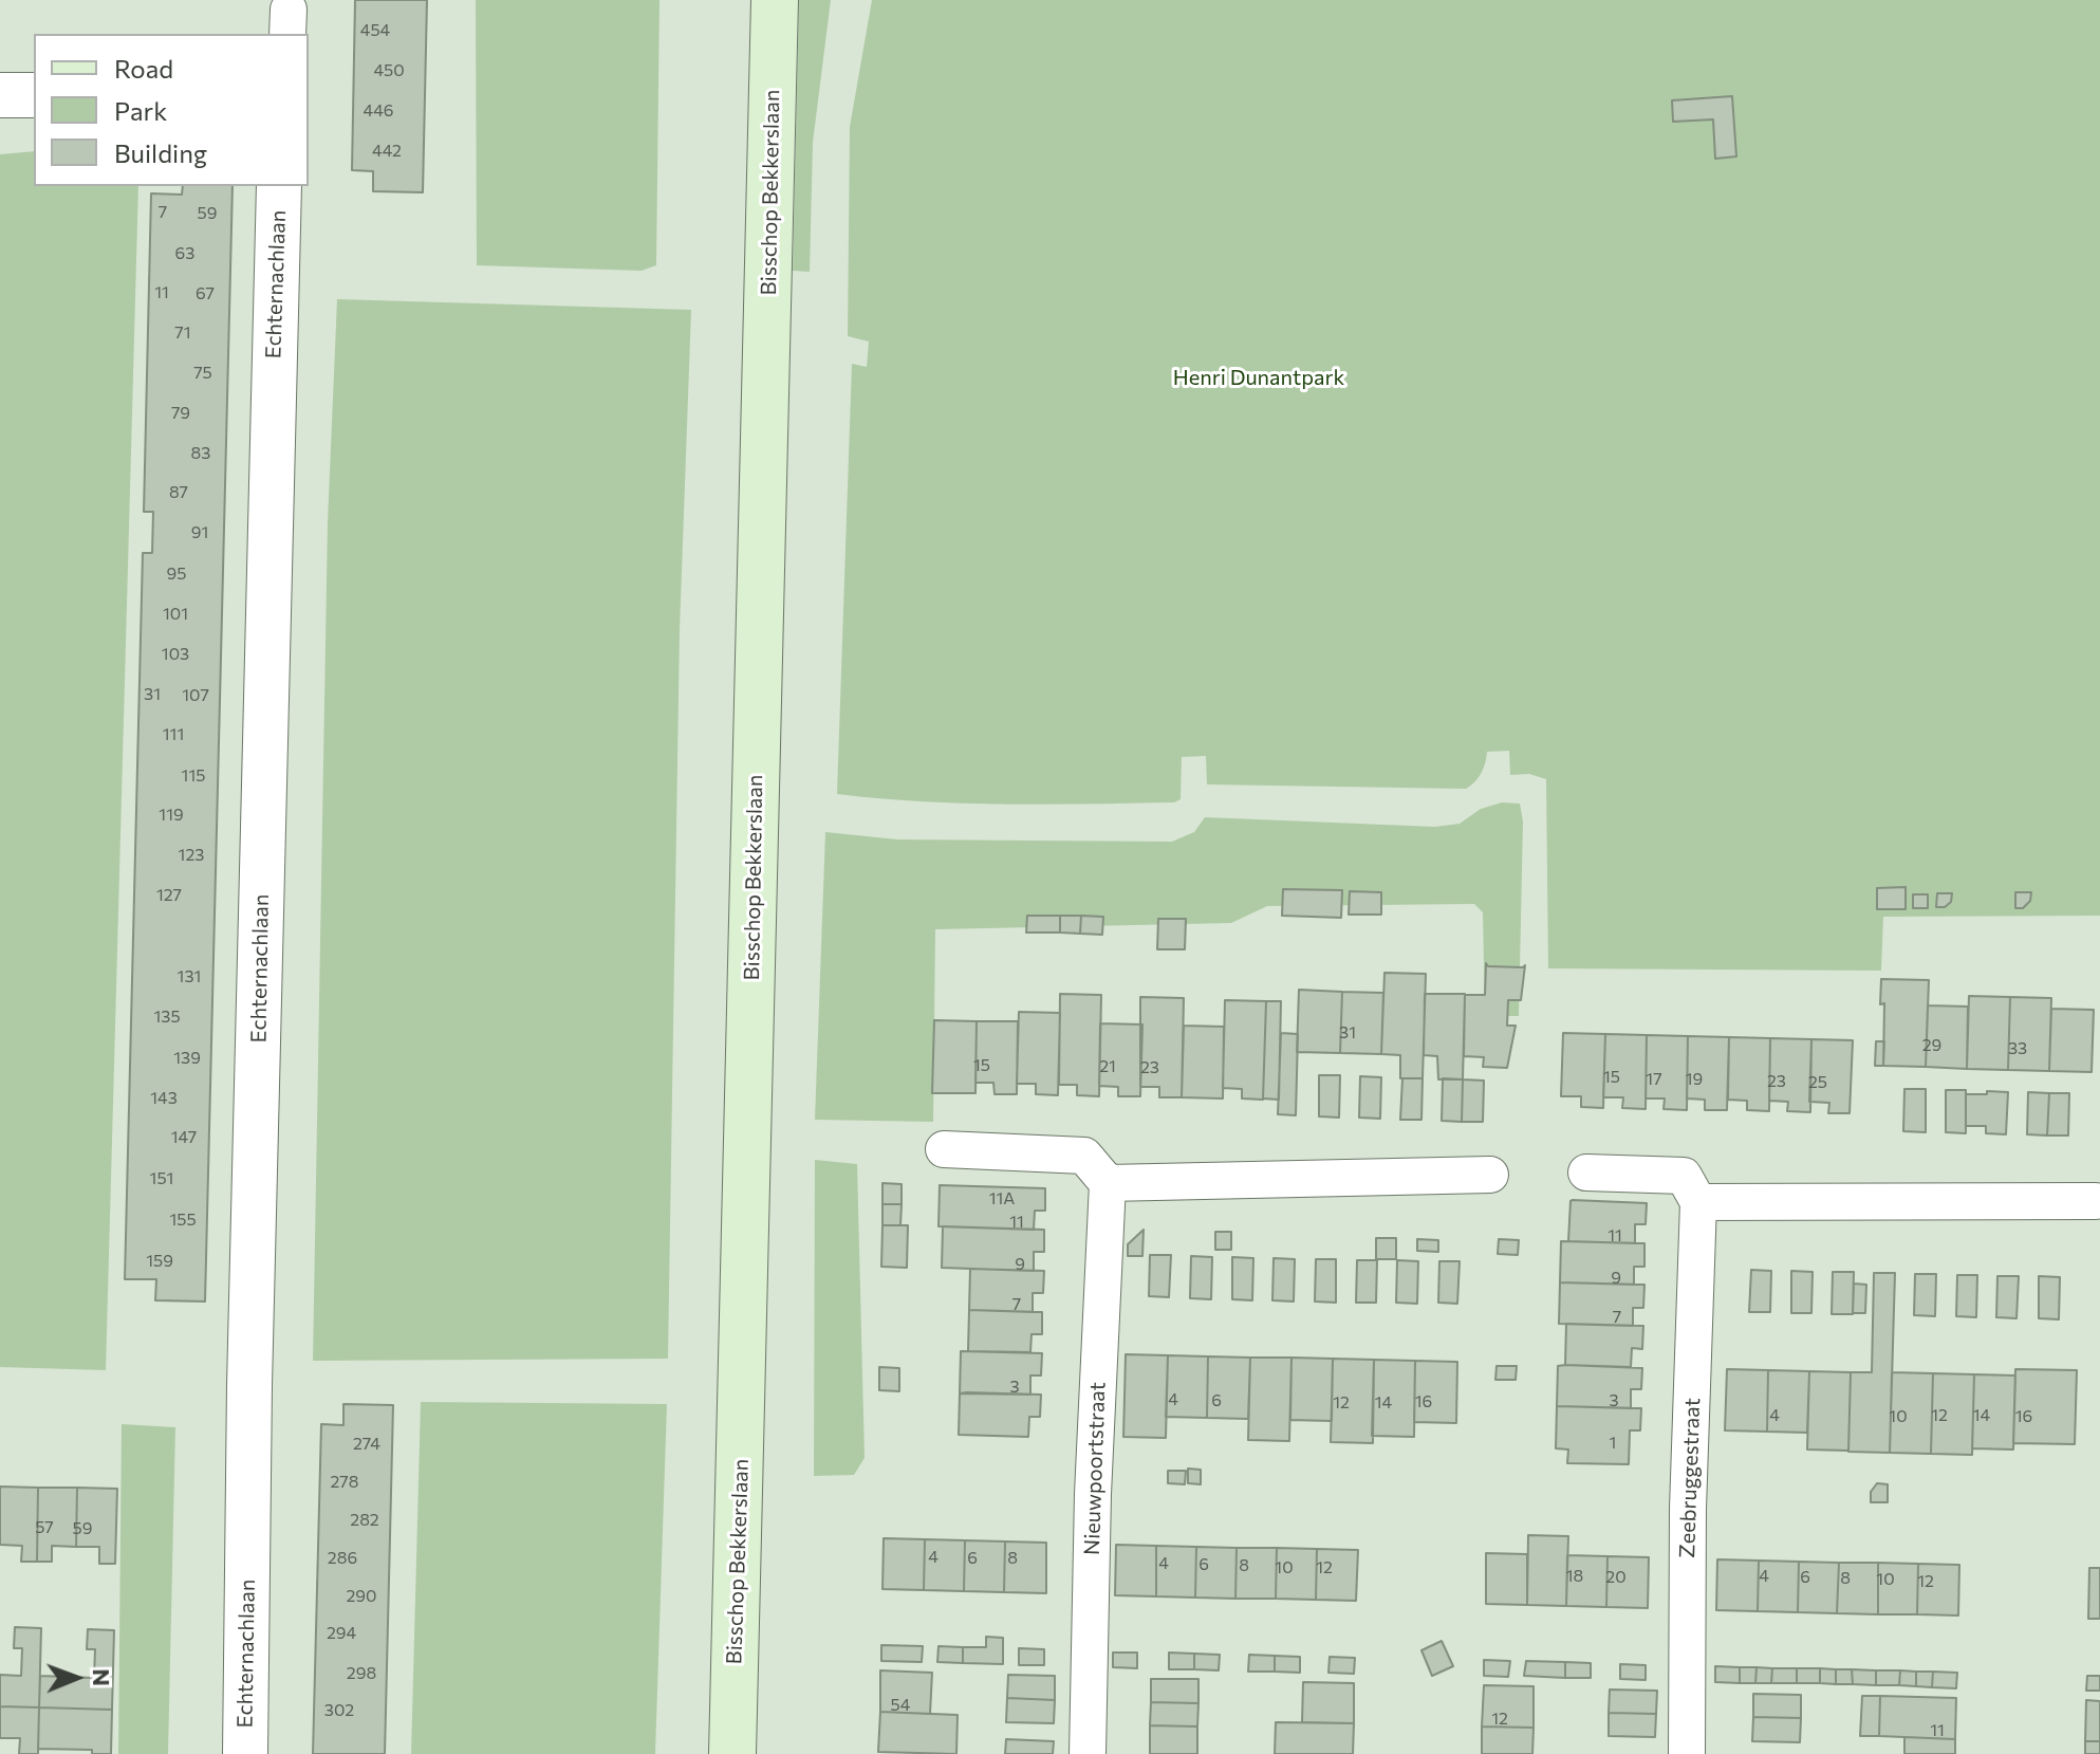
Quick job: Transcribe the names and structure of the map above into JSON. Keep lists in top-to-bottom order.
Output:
{
  "streets": {
    "main road": ["Bisschop Bekkerslaan"],
    "street": ["Echternachlaan", "Nieuwpoortstraat", "Zeebruggestraat"]
  },
  "parks": ["Henri Dunantpark"],
  "house_numbers": [
    "454",
    "450",
    "446",
    "442",
    "7",
    "59",
    "63",
    "11",
    "67",
    "71",
    "75",
    "79",
    "83",
    "87",
    "91",
    "95",
    "101",
    "103",
    "31",
    "107",
    "111",
    "115",
    "119",
    "123",
    "127",
    "131",
    "135",
    "31",
    "29",
    "33",
    "139",
    "15",
    "21",
    "23",
    "15",
    "17",
    "19",
    "23",
    "25",
    "143",
    "147",
    "151",
    "11A",
    "155",
    "11",
    "11",
    "159",
    "9",
    "9",
    "7",
    "7",
    "3",
    "4",
    "6",
    "3",
    "16",
    "12",
    "14",
    "4",
    "12",
    "14",
    "10",
    "16",
    "1",
    "274",
    "278",
    "282",
    "57",
    "59",
    "4",
    "286",
    "6",
    "8",
    "4",
    "6",
    "8",
    "10",
    "12",
    "18",
    "4",
    "20",
    "6",
    "8",
    "10",
    "12",
    "290",
    "294",
    "298",
    "54",
    "302",
    "12",
    "11"
  ],
  "legend": ["Road", "Park", "Building"],
  "north": "right"
}
